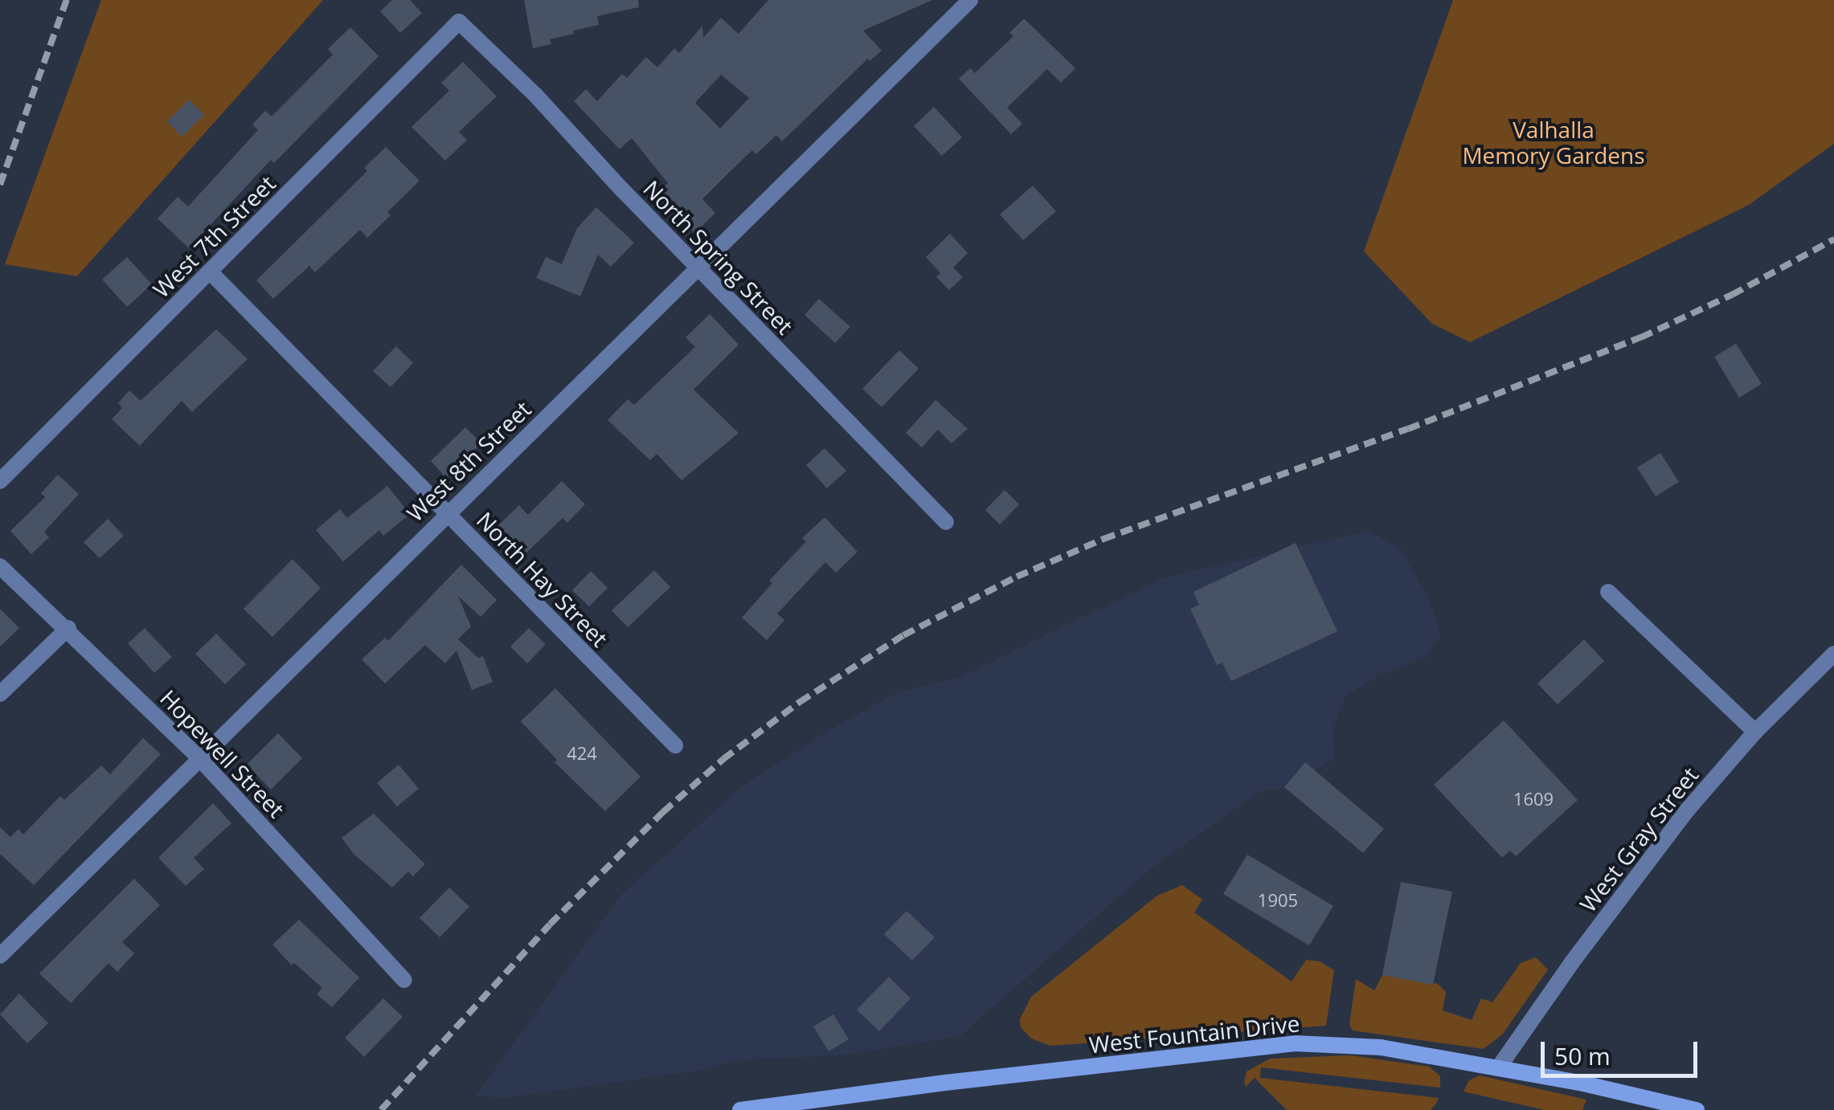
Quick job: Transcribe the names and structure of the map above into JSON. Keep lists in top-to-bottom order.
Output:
{
  "streets": {
    "street": [
      "West 7th Street",
      "North Spring Street",
      "West 8th Street",
      "North Hay Street",
      "Hopewell Street",
      "West Gray Street",
      "West Fountain Drive"
    ]
  },
  "crossings": [
    ["West 7th Street", "North Spring Street"],
    ["West 7th Street", "North Hay Street"],
    ["North Spring Street", "West 8th Street"],
    ["West 8th Street", "North Hay Street"],
    ["West 8th Street", "Hopewell Street"],
    ["West Gray Street", "West Fountain Drive"]
  ],
  "parks": ["Valhalla Memory Gardens"],
  "house_numbers": ["424", "1609", "1905"],
  "scale_bar": "50 m"
}
